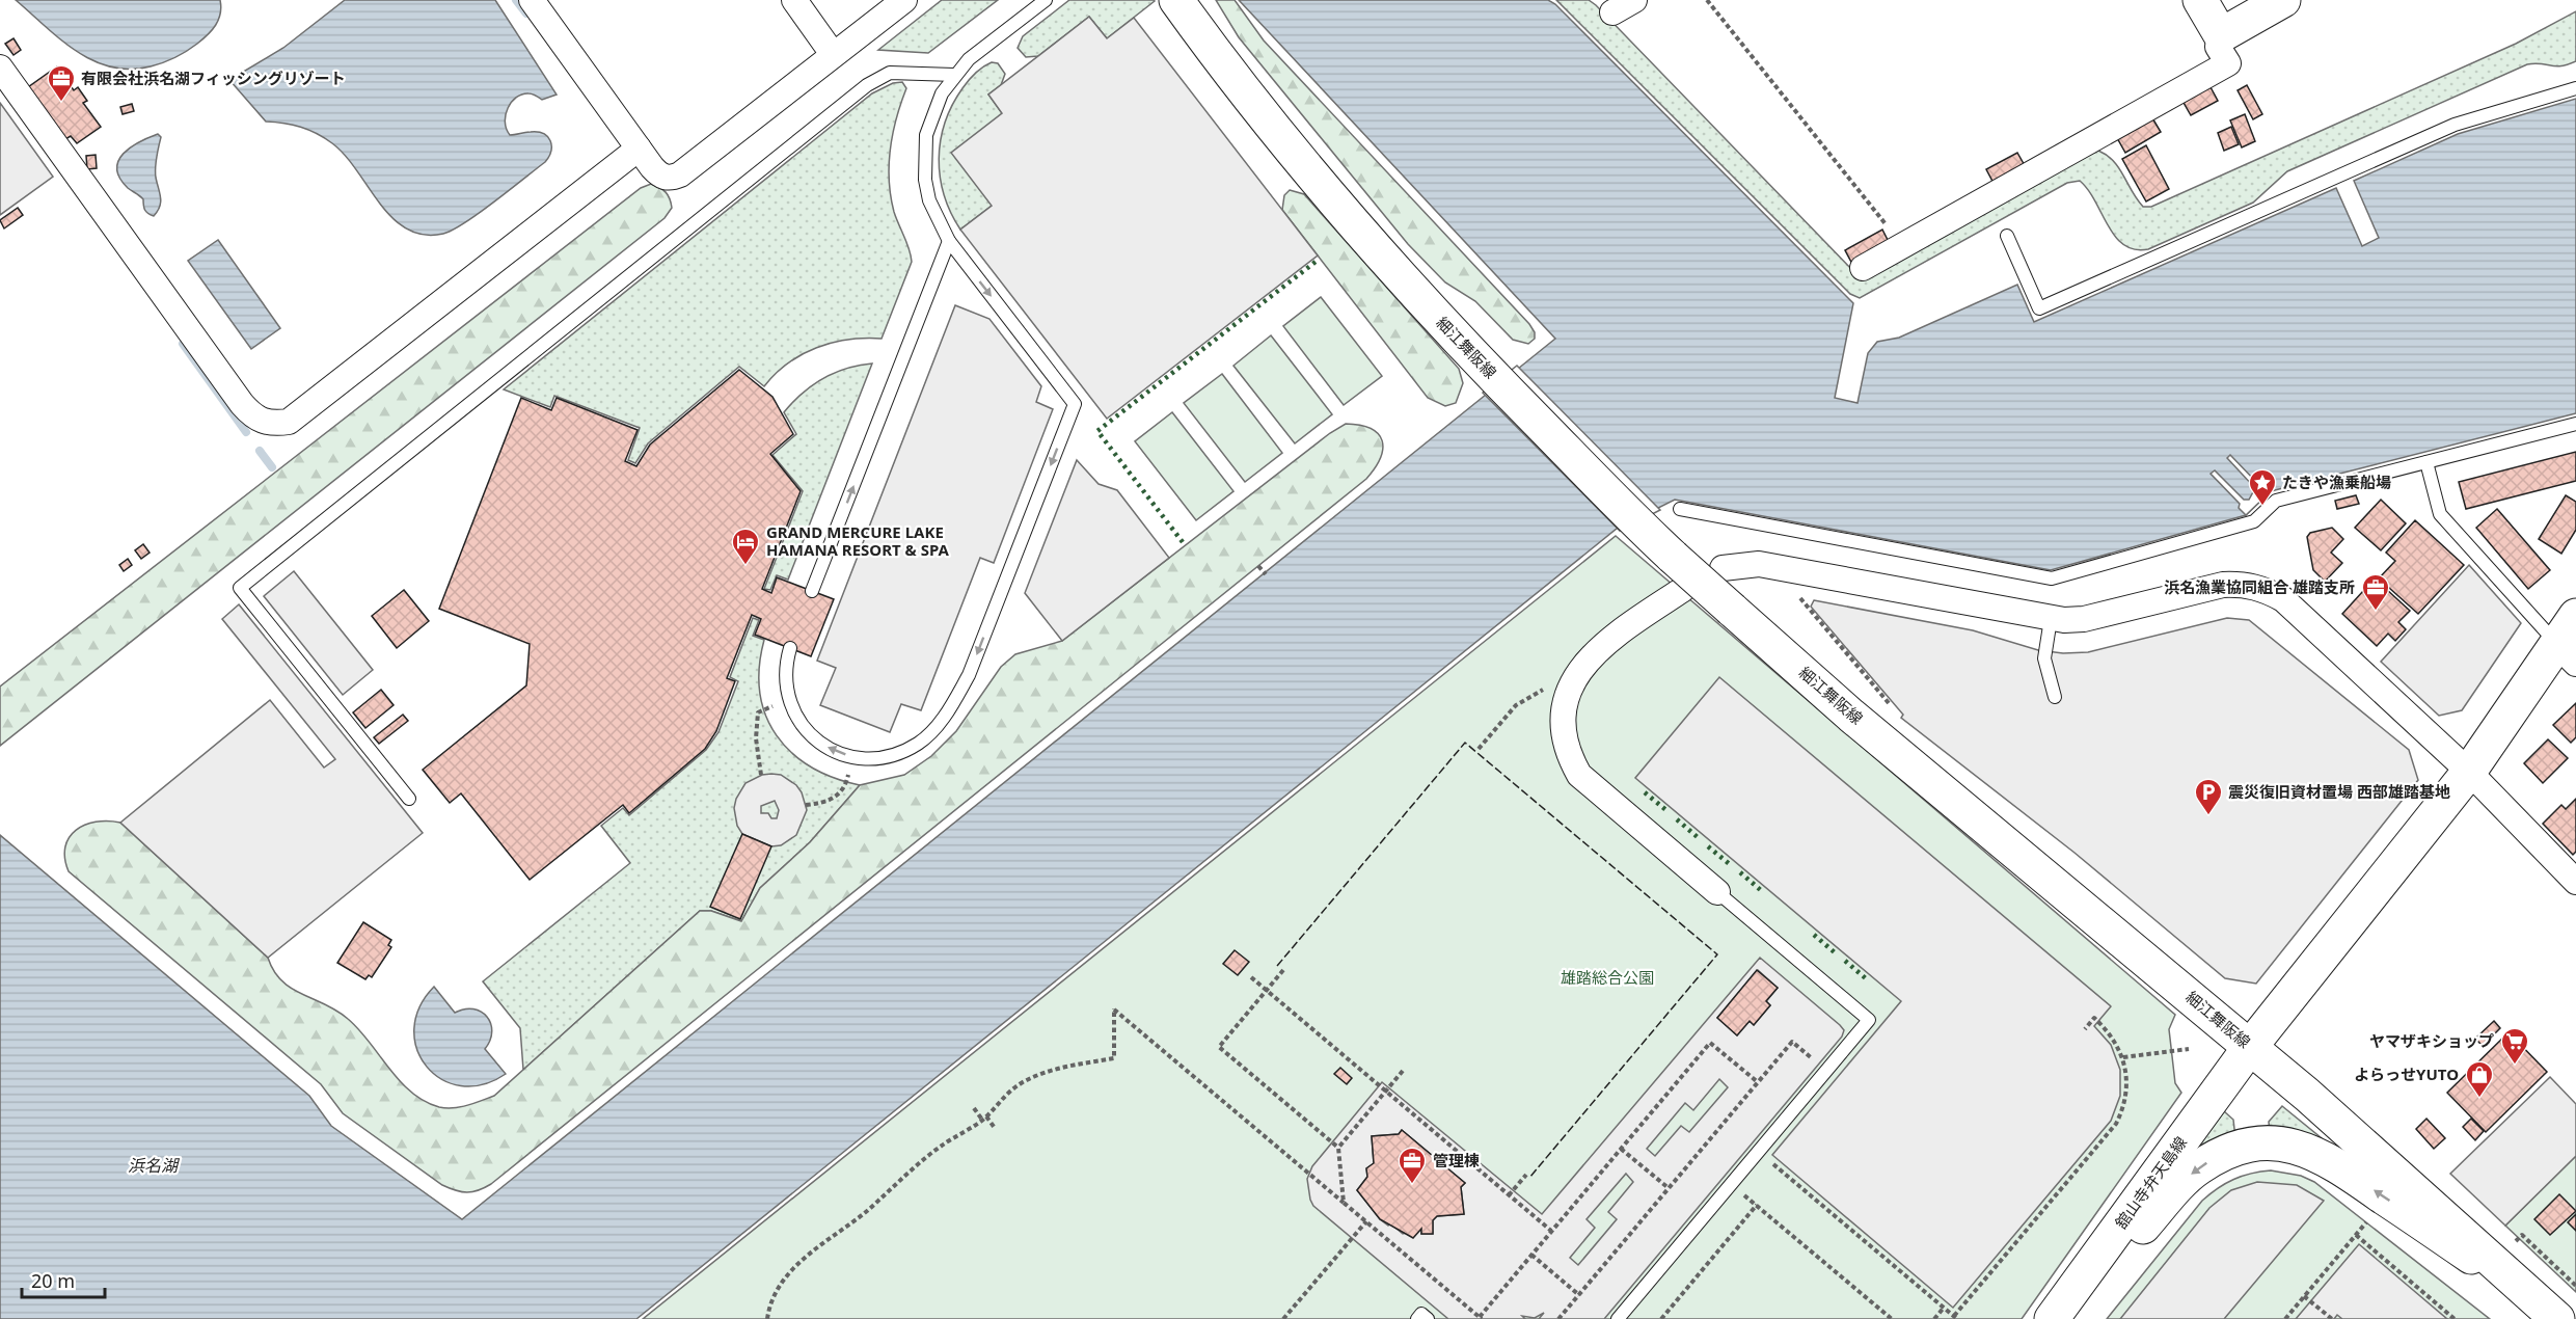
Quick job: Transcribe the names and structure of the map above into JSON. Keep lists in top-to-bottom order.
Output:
{
  "streets": {
    "main road": ["細江舞阪線", "舘山寺弁天島線"]
  },
  "crossings": [
    ["細江舞阪線", "舘山寺弁天島線"]
  ],
  "water": ["浜名湖"],
  "parks": ["雄踏総合公園"],
  "places": {
    "office": ["有限会社浜名湖フィッシングリゾート", "浜名漁業協同組合 雄踏支所", "管理棟"],
    "place": ["たきや漁乗船場"],
    "hotel": ["GRAND MERCURE LAKE HAMANA RESORT & SPA"],
    "parking": ["震災復旧資材置場 西部雄踏基地"],
    "supermarket": ["ヤマザキショップ"],
    "shop": ["よらっせYUTO"]
  },
  "scale_bar": "20 m"
}
